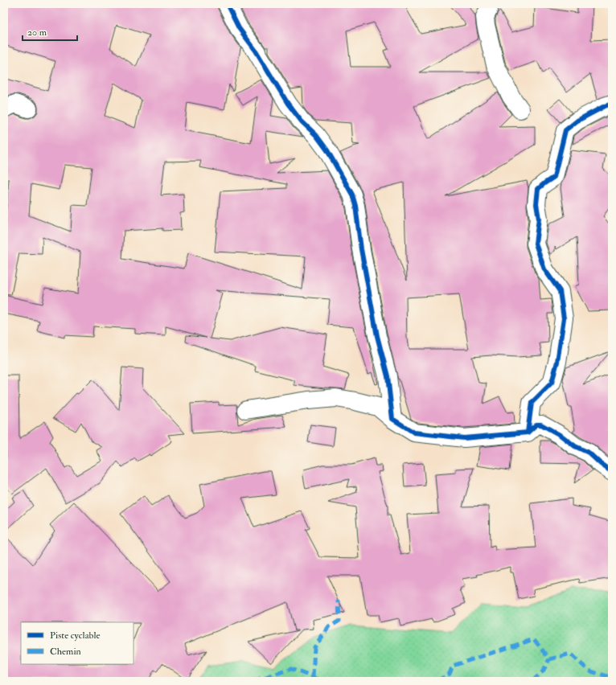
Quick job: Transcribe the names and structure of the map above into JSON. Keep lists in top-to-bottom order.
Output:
{
  "legend": ["Piste cyclable", "Chemin"],
  "scale_bar": "20 m"
}
